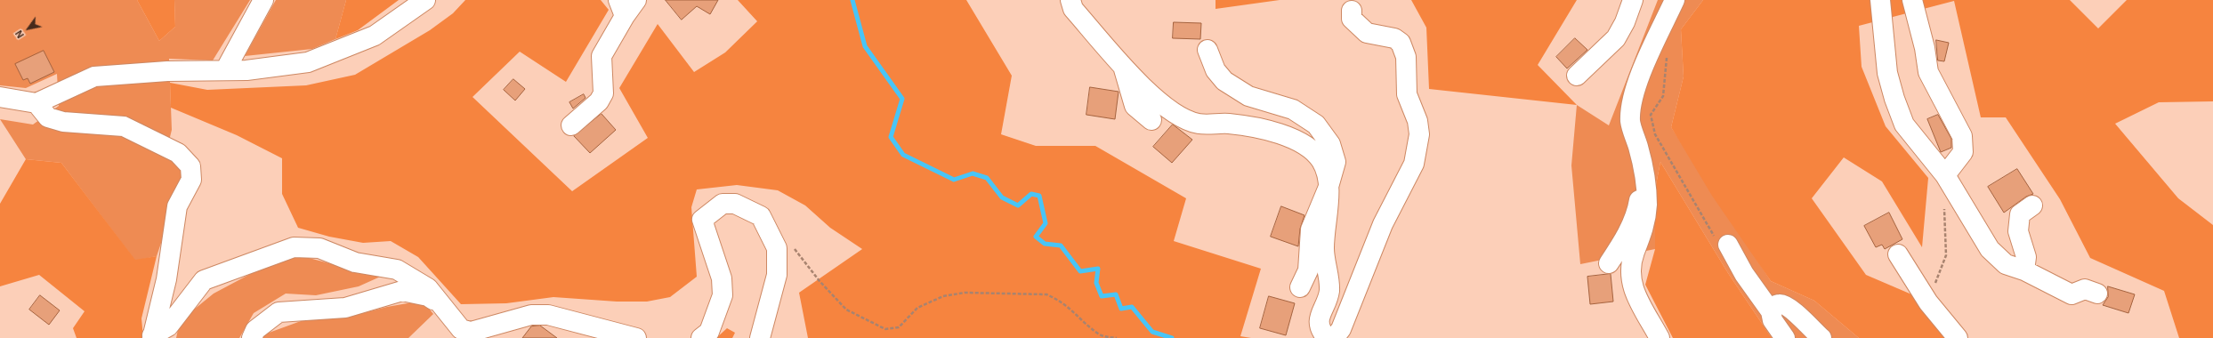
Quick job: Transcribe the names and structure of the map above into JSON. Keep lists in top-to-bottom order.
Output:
{
  "north": "bottom left"
}
